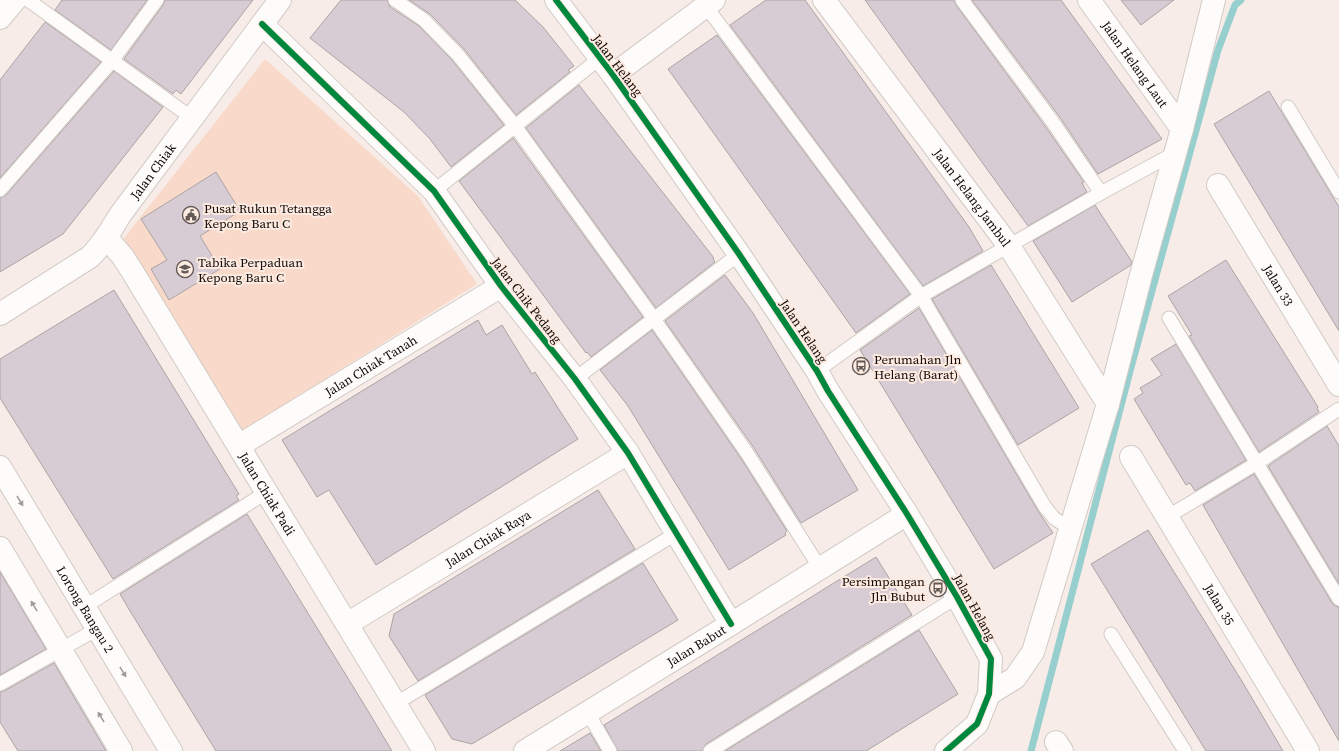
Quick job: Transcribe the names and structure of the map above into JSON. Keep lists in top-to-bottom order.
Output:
{
  "streets": {
    "street": [
      "Jalan Helang Laut",
      "Jalan Helang",
      "Jalan Chiak",
      "Jalan Helang Jambul",
      "Jalan 33",
      "Jalan Chik Pedang",
      "Jalan Chiak Tanah",
      "Jalan Chiak Padi",
      "Jalan Chiak Raya",
      "Jalan 35",
      "Lorong Bangau 2",
      "Jalan Babut"
    ]
  },
  "crossings": [
    ["Jalan Helang", "Jalan Babut"],
    ["Jalan Chiak", "Jalan Chik Pedang"],
    ["Jalan Chiak", "Jalan Chiak Padi"],
    ["Jalan Chik Pedang", "Jalan Chiak Tanah"],
    ["Jalan Chik Pedang", "Jalan Chiak Raya"],
    ["Jalan Chik Pedang", "Jalan Babut"],
    ["Jalan Chiak Tanah", "Jalan Chiak Padi"],
    ["Jalan Chiak Padi", "Jalan Chiak Raya"]
  ],
  "places": {
    "public building": ["Pusat Rukun Tetangga Kepong Baru C"],
    "school or university": ["Tabika Perpaduan Kepong Baru C"],
    "bus stop": ["Perumahan Jln Helang (Barat)", "Persimpangan Jln Bubut"]
  }
}
